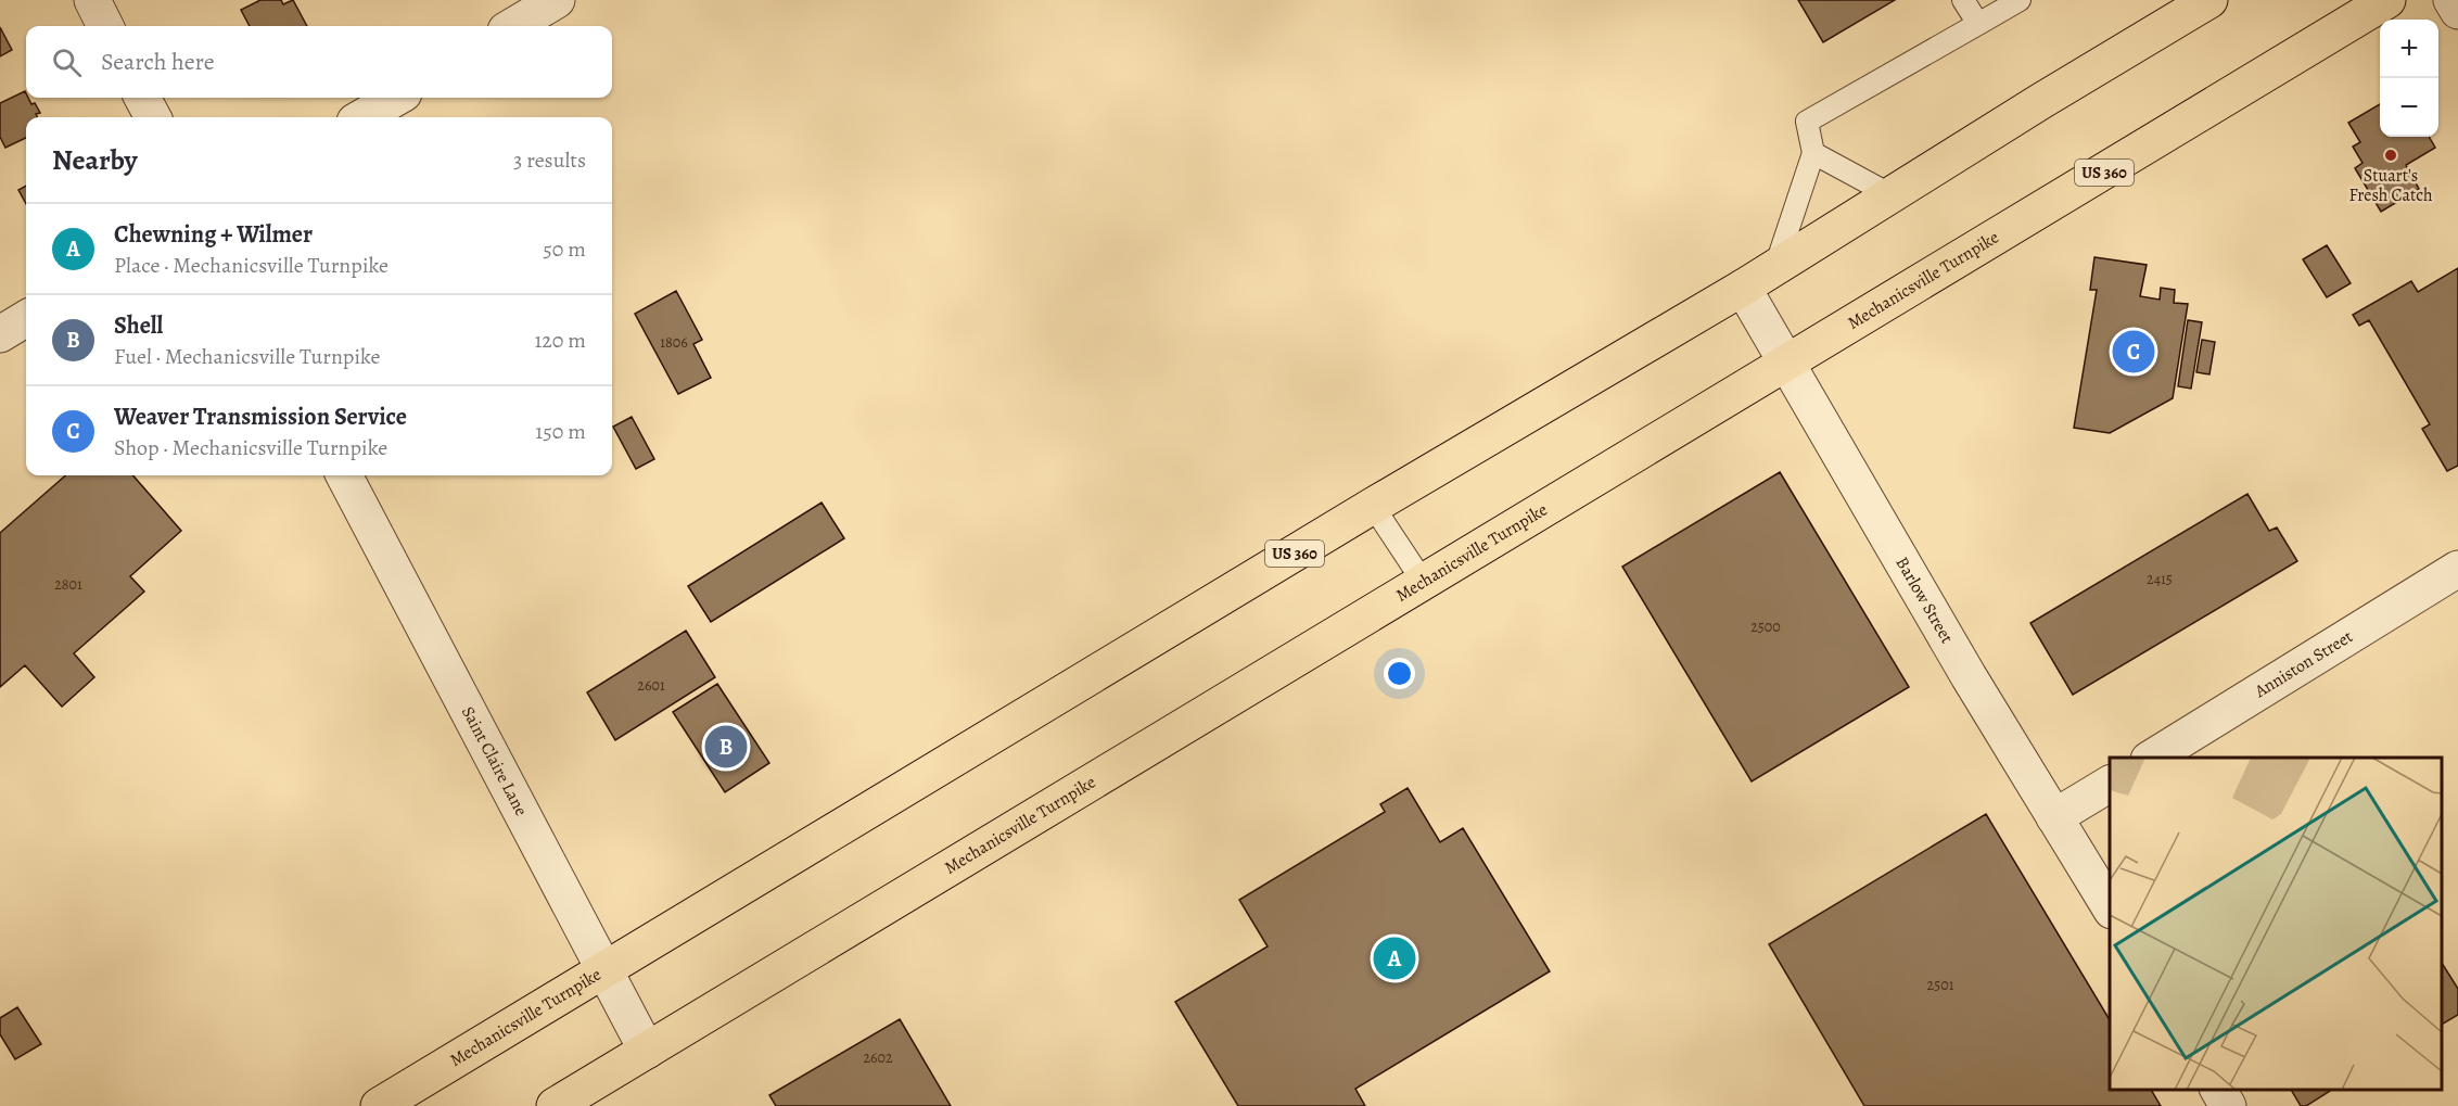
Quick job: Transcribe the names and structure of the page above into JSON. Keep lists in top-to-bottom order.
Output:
{
  "streets": {
    "highway": ["US 360", "Mechanicsville Turnpike"],
    "street": ["Barlow Street", "Anniston Street", "Saint Claire Lane"]
  },
  "crossings": [
    ["Mechanicsville Turnpike", "Barlow Street"],
    ["Mechanicsville Turnpike", "Saint Claire Lane"]
  ],
  "places": ["Stuart's Fresh Catch"],
  "house_numbers": [
    "1806",
    "2415",
    "2801",
    "2500",
    "2601",
    "2501",
    "2602"
  ],
  "page": {
    "map_buttons": ["+", "−"],
    "search": "Search here",
    "heading": ["Nearby", "3 results"],
    "list": [
      {
        "mark": "A",
        "name": "Chewning + Wilmer",
        "note": "Place · Mechanicsville Turnpike",
        "value": "50 m"
      },
      {
        "mark": "B",
        "name": "Shell",
        "note": "Fuel · Mechanicsville Turnpike",
        "value": "120 m"
      },
      {
        "mark": "C",
        "name": "Weaver Transmission Service",
        "note": "Shop · Mechanicsville Turnpike",
        "value": "150 m"
      }
    ],
    "pins": ["C", "B", "A"]
  }
}
